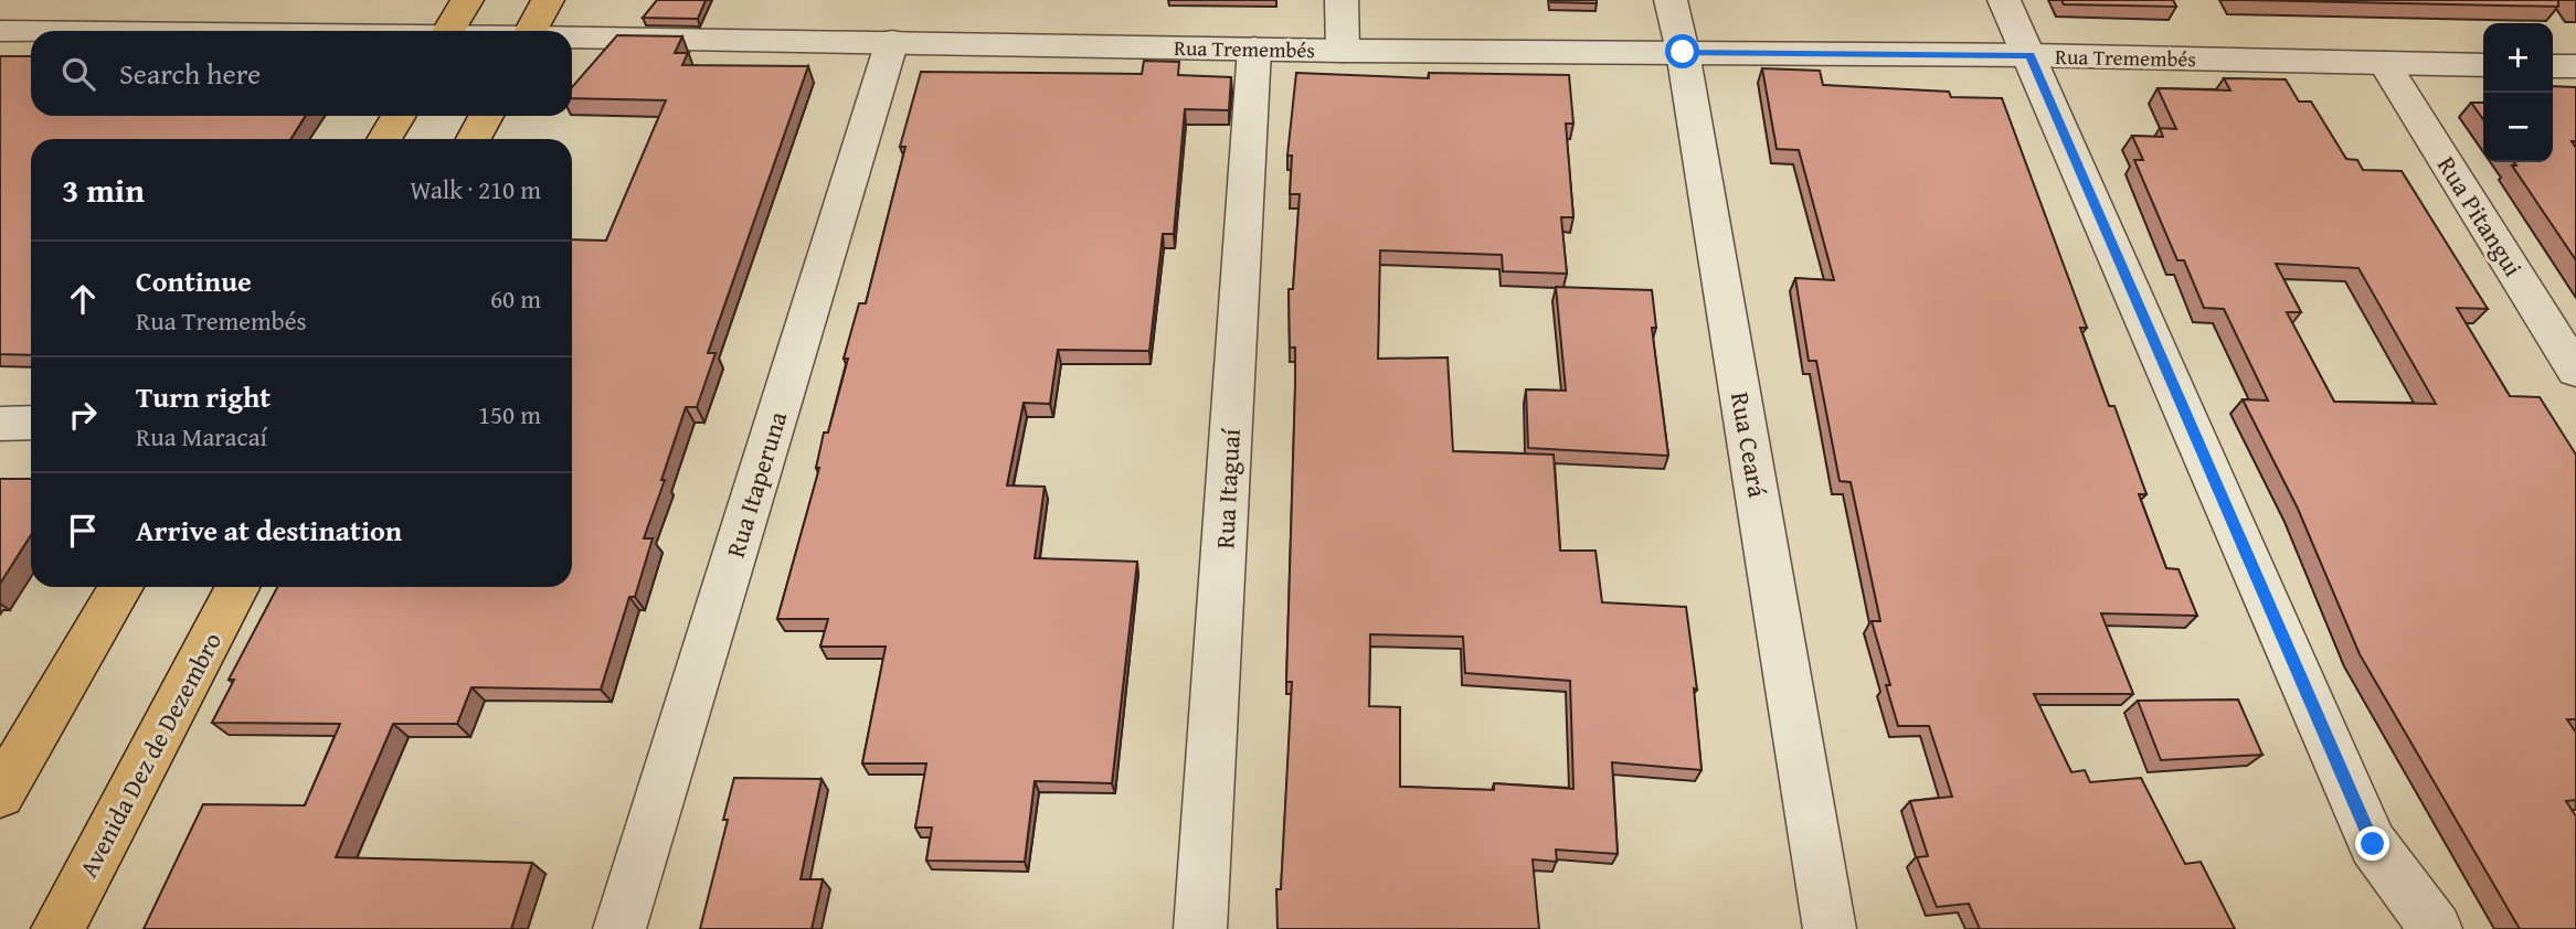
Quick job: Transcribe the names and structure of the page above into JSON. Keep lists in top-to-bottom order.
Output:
{
  "streets": {
    "highway": ["Avenida Dez de Dezembro"],
    "street": [
      "Rua Tremembés",
      "Rua Pitangui",
      "Rua Ceará",
      "Rua Itaperuna",
      "Rua Itaguaí"
    ]
  },
  "crossings": [
    ["Rua Tremembés", "Rua Pitangui"],
    ["Rua Tremembés", "Rua Ceará"],
    ["Rua Tremembés", "Rua Itaperuna"],
    ["Rua Tremembés", "Rua Itaguaí"]
  ],
  "page": {
    "map_buttons": ["+", "−"],
    "search": "Search here",
    "heading": ["3 min", "Walk · 210 m"],
    "list": [
      ["Continue", "Rua Tremembés", "60 m"],
      ["Turn right", "Rua Maracaí", "150 m"],
      "Arrive at destination"
    ]
  }
}
